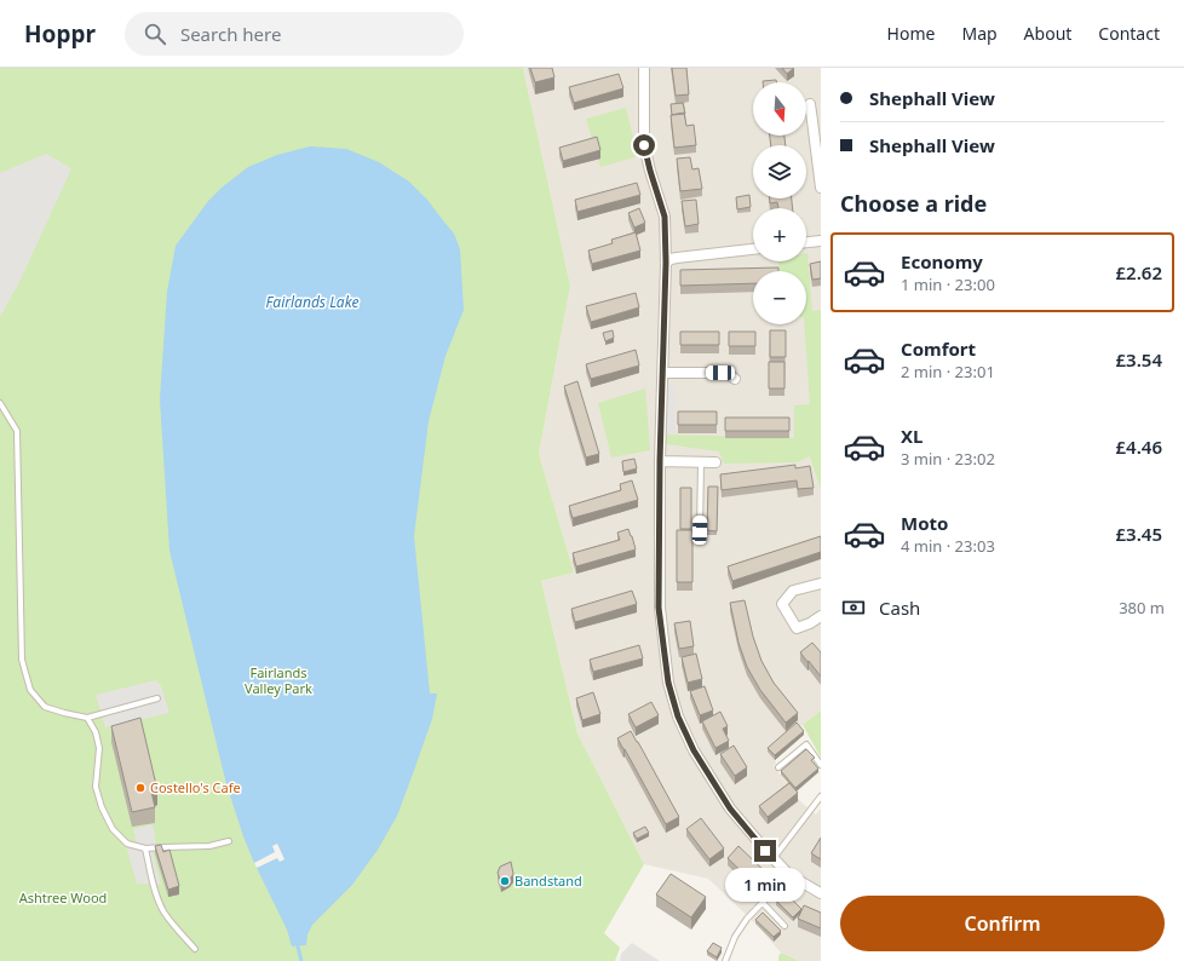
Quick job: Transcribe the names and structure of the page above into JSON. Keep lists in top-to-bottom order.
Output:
{
  "water": ["Fairlands Lake"],
  "parks": ["Fairlands Valley Park", "Ashtree Wood"],
  "places": ["Costello's Cafe", "Bandstand"],
  "north": "bottom",
  "page": {
    "header": "Hoppr",
    "search": "Search here",
    "nav": [
      "Home",
      "Map",
      "About",
      "Contact"
    ],
    "banner": ["Shephall View", "Shephall View"],
    "map_buttons": ["+", "−"],
    "heading": "Choose a ride",
    "list": [
      {
        "name": "Economy",
        "note": "1 min · 23:00",
        "value": "£2.62"
      },
      {
        "name": "Comfort",
        "note": "2 min · 23:01",
        "value": "£3.54"
      },
      {
        "name": "XL",
        "note": "3 min · 23:02",
        "value": "£4.46"
      },
      {
        "name": "Moto",
        "note": "4 min · 23:03",
        "value": "£3.45"
      }
    ],
    "pay": ["Cash", "380 m"],
    "bubble": "1 min",
    "buttons": "Confirm"
  }
}
